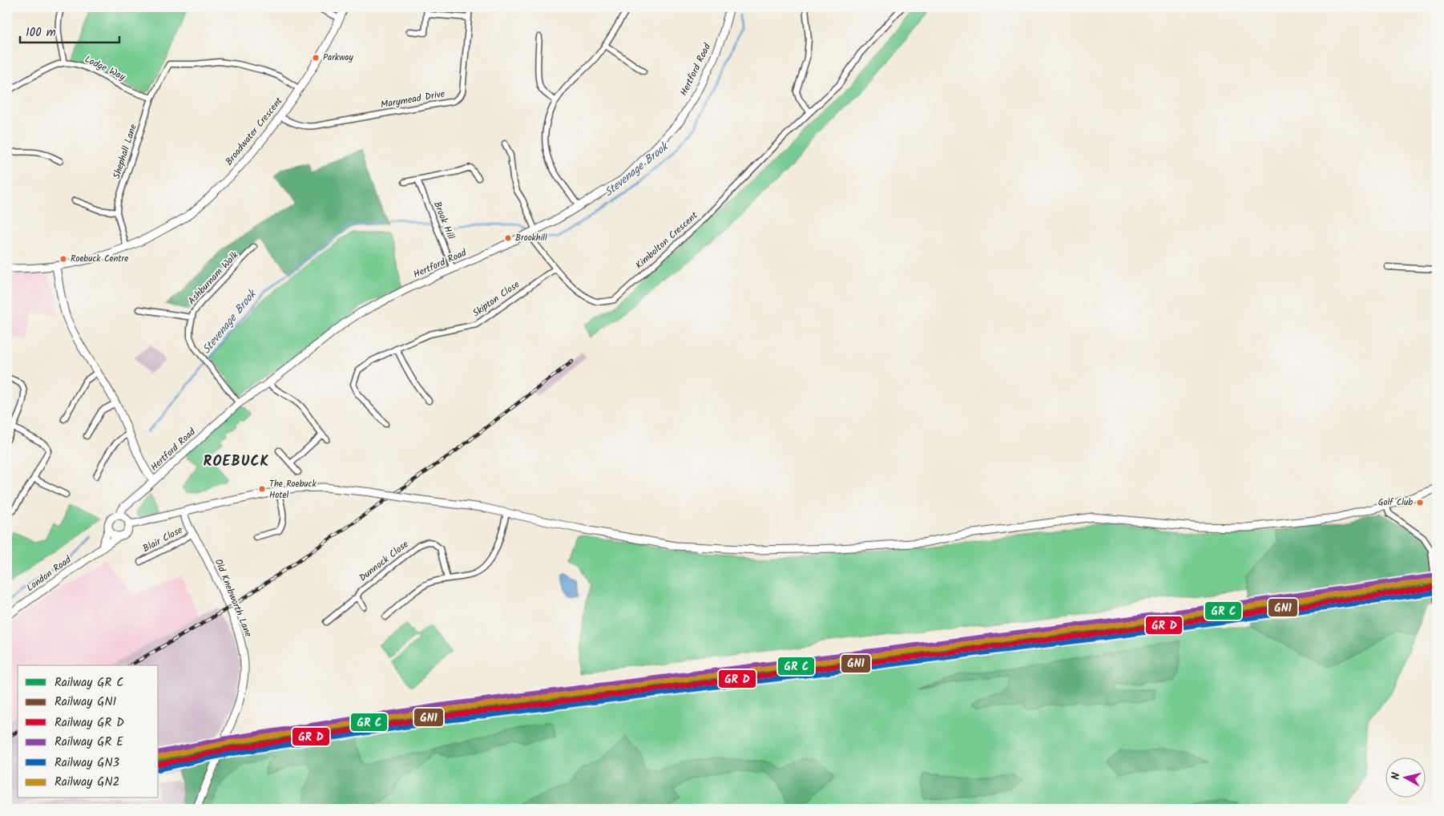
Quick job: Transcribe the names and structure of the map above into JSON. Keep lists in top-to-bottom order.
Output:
{
  "streets": {
    "street": [
      "Lodge Way",
      "Hertford Road",
      "Marymead Drive",
      "Broadwater Crescent",
      "Shephall Lane",
      "Brook Hill",
      "Kimbolton Crescent",
      "Ashburnam Walk",
      "Skipton Close",
      "Blair Close",
      "Dunnock Close",
      "London Road",
      "Old Knebworth Lane"
    ]
  },
  "crossings": [
    ["Lodge Way", "Shephall Lane"],
    ["Hertford Road", "Brook Hill"],
    ["Hertford Road", "Kimbolton Crescent"],
    ["Hertford Road", "Ashburnam Walk"],
    ["Hertford Road", "London Road"],
    ["Marymead Drive", "Broadwater Crescent"],
    ["Broadwater Crescent", "Shephall Lane"],
    ["Kimbolton Crescent", "Skipton Close"],
    ["Blair Close", "Old Knebworth Lane"]
  ],
  "districts": ["ROEBUCK"],
  "water": ["Stevenage Brook"],
  "places": [
    "Parkway",
    "Brookhill",
    "Roebuck Centre",
    "The Roebuck Hotel",
    "Golf Club"
  ],
  "lines": ["rail line GN2", "rail line GN1", "rail line GN3"],
  "legend": [
    "Railway GR C",
    "Railway GN1",
    "Railway GR D",
    "Railway GR E",
    "Railway GN3",
    "Railway GN2"
  ],
  "scale_bar": "100 m",
  "north": "left"
}
